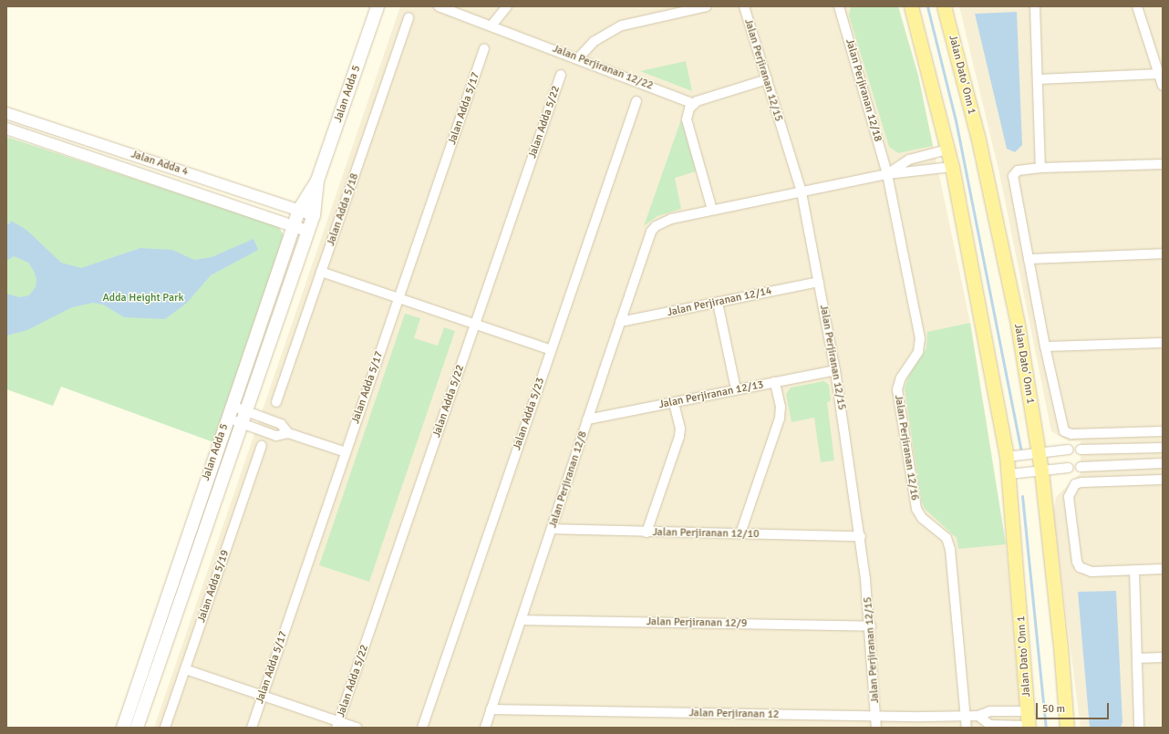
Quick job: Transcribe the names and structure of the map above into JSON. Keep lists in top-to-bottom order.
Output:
{
  "streets": {
    "main road": ["Jalan Dato' Onn 1", "Jalan Adda 5"],
    "street": [
      "Jalan Perjiranan 12/22",
      "Jalan Perjiranan 12/15",
      "Jalan Perjiranan 12/18",
      "Jalan Adda 5/17",
      "Jalan Adda 5/22",
      "Jalan Adda 4",
      "Jalan Adda 5/18",
      "Jalan Perjiranan 12/14",
      "Jalan Perjiranan 12/13",
      "Jalan Adda 5/23",
      "Jalan Perjiranan 12/16",
      "Jalan Perjiranan 12/8",
      "Jalan Perjiranan 12/10",
      "Jalan Adda 5/19",
      "Jalan Perjiranan 12/9",
      "Jalan Perjiranan 12"
    ]
  },
  "crossings": [
    ["Jalan Perjiranan 12/15", "Jalan Perjiranan 12/14"],
    ["Jalan Perjiranan 12/15", "Jalan Perjiranan 12/13"],
    ["Jalan Perjiranan 12/15", "Jalan Perjiranan 12/10"],
    ["Jalan Perjiranan 12/15", "Jalan Perjiranan 12/9"],
    ["Jalan Perjiranan 12/15", "Jalan Perjiranan 12"],
    ["Jalan Dato' Onn 1", "Jalan Perjiranan 12"],
    ["Jalan Perjiranan 12/18", "Jalan Perjiranan 12/16"],
    ["Jalan Adda 5", "Jalan Adda 4"],
    ["Jalan Perjiranan 12/14", "Jalan Perjiranan 12/8"],
    ["Jalan Perjiranan 12/13", "Jalan Perjiranan 12/8"],
    ["Jalan Perjiranan 12/16", "Jalan Perjiranan 12"],
    ["Jalan Perjiranan 12/8", "Jalan Perjiranan 12/10"],
    ["Jalan Perjiranan 12/8", "Jalan Perjiranan 12/9"],
    ["Jalan Perjiranan 12/8", "Jalan Perjiranan 12"]
  ],
  "parks": ["Adda Height Park"],
  "scale_bar": "50 m"
}
